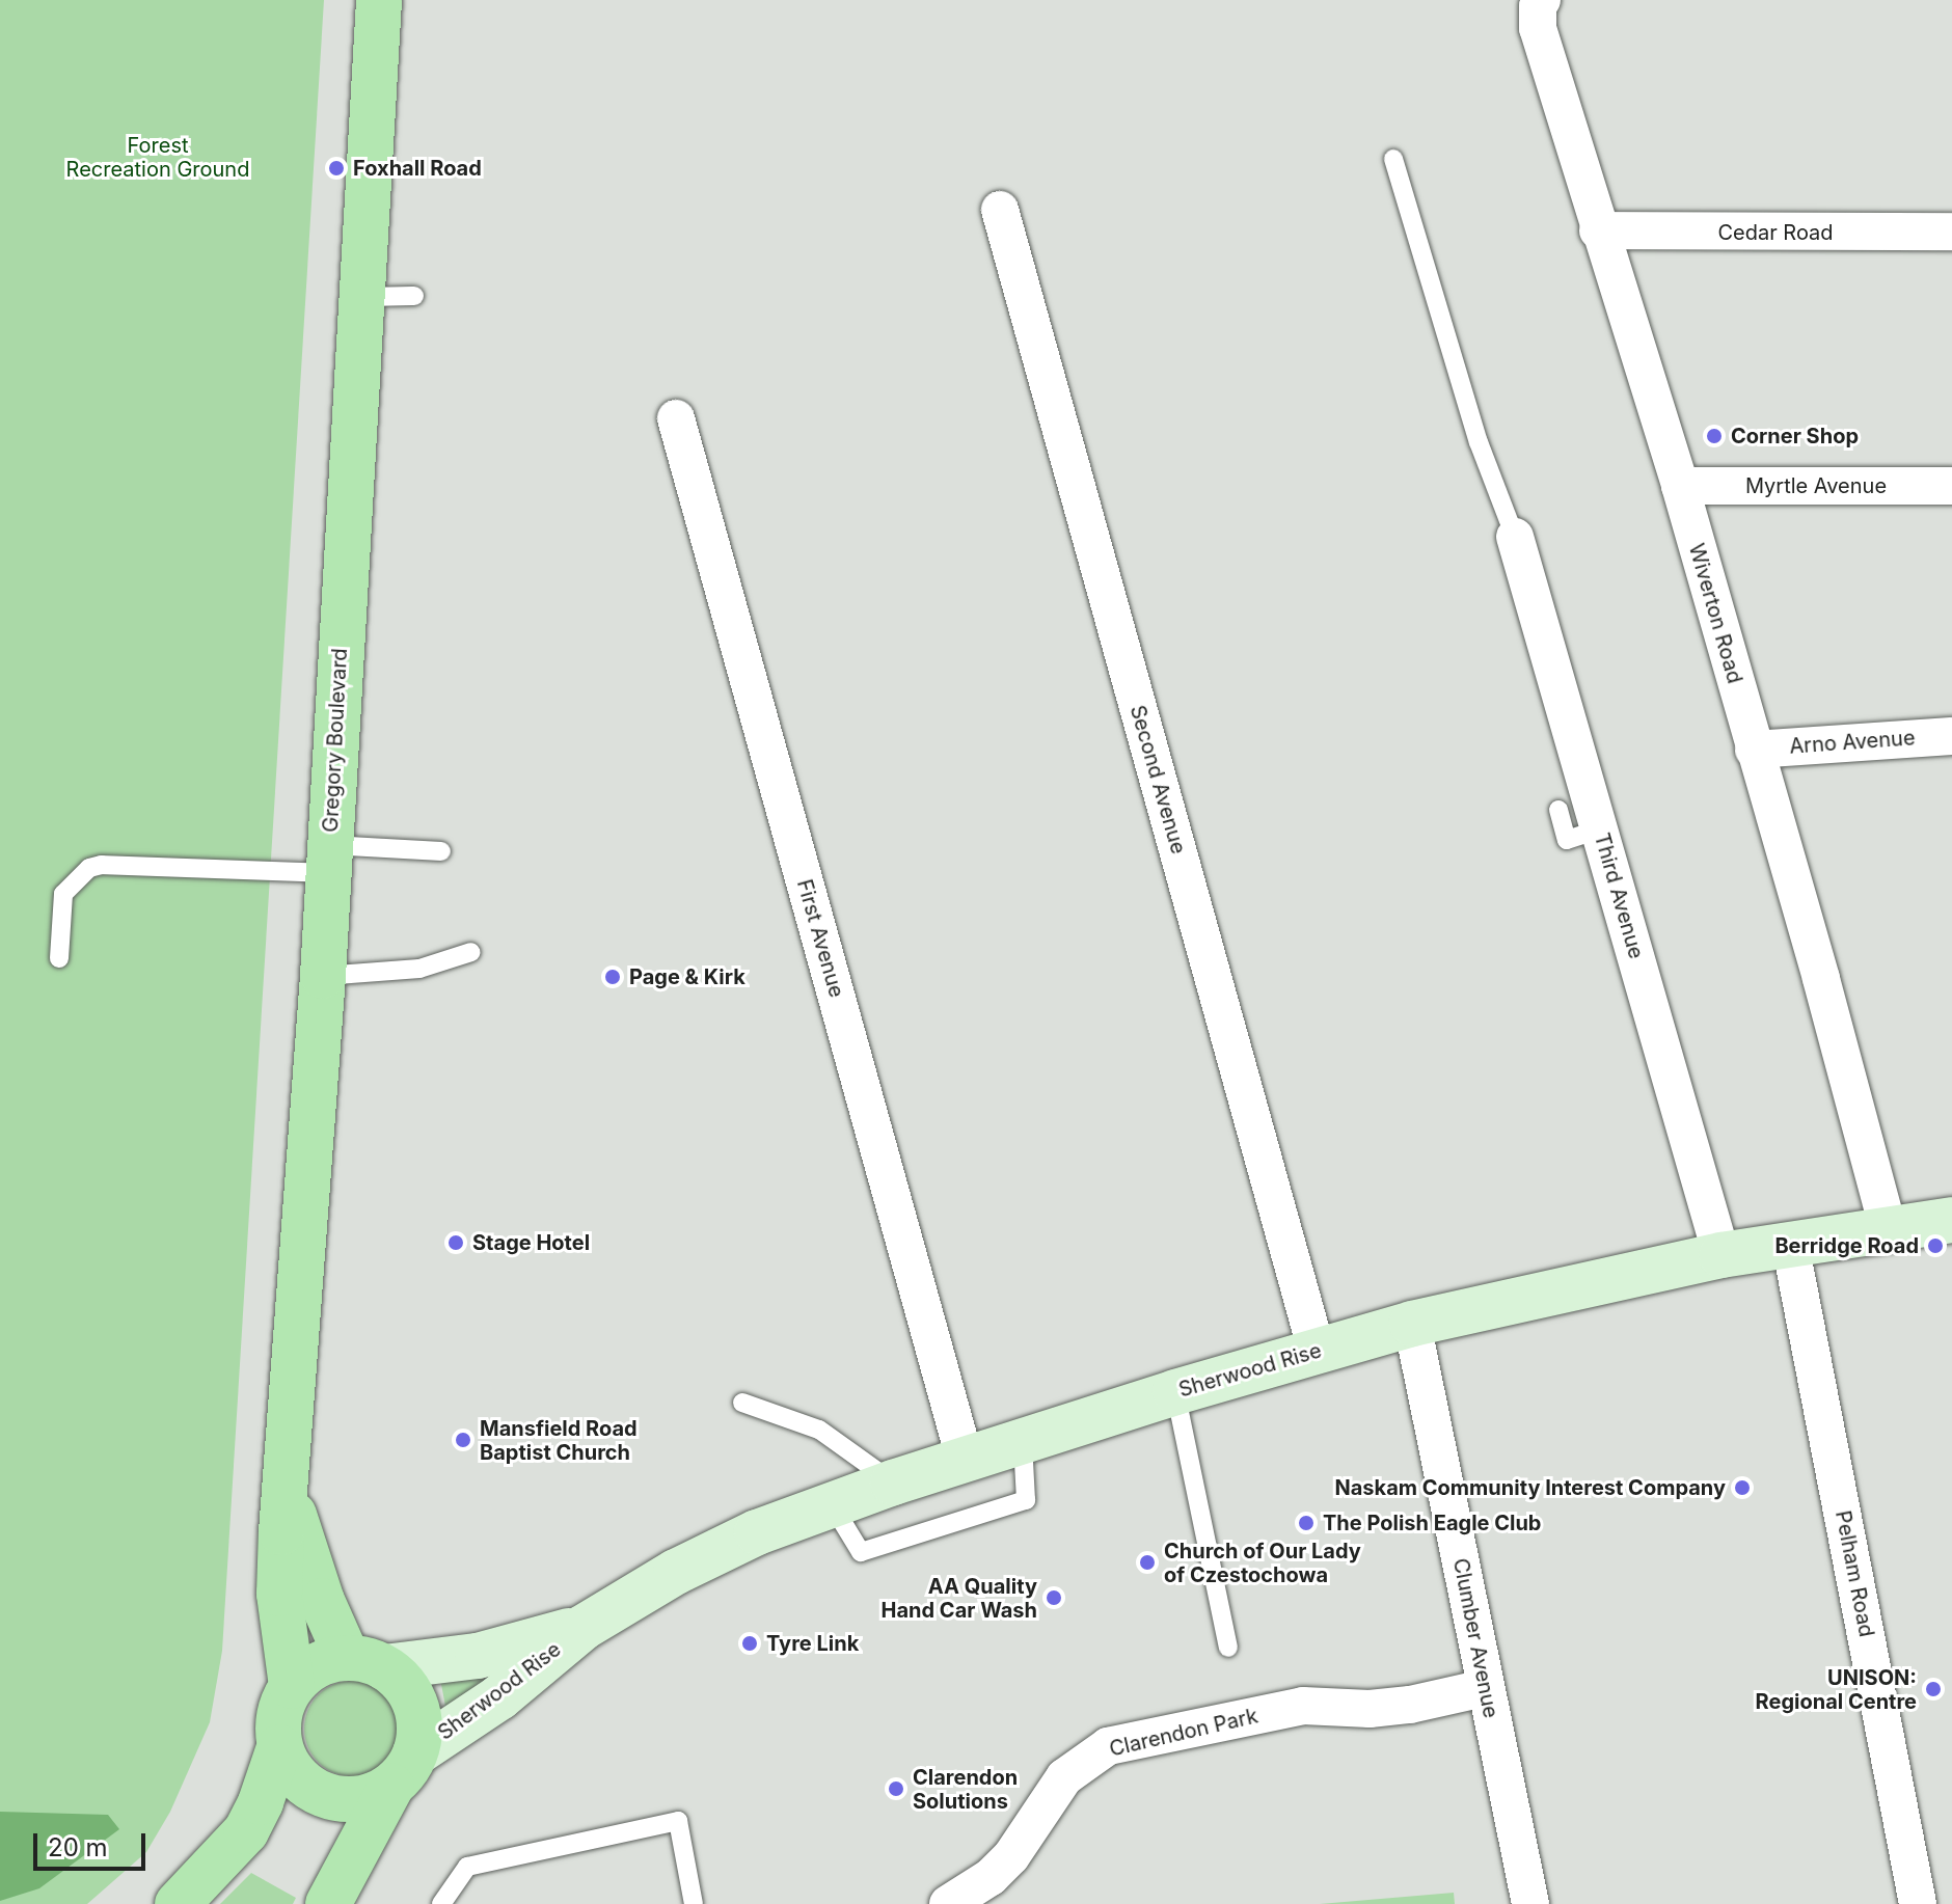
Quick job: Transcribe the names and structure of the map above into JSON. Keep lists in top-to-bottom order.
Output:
{
  "streets": {
    "main road": ["Gregory Boulevard", "Sherwood Rise"],
    "street": [
      "Cedar Road",
      "Myrtle Avenue",
      "Wiverton Road",
      "Arno Avenue",
      "Second Avenue",
      "Third Avenue",
      "First Avenue",
      "Pelham Road",
      "Clumber Avenue",
      "Clarendon Park"
    ]
  },
  "crossings": [
    ["Cedar Road", "Wiverton Road"],
    ["Myrtle Avenue", "Wiverton Road"],
    ["Wiverton Road", "Arno Avenue"],
    ["Wiverton Road", "Sherwood Rise"],
    ["Gregory Boulevard", "Sherwood Rise"],
    ["Second Avenue", "Sherwood Rise"],
    ["Third Avenue", "Sherwood Rise"],
    ["First Avenue", "Sherwood Rise"],
    ["Sherwood Rise", "Pelham Road"],
    ["Sherwood Rise", "Clumber Avenue"],
    ["Clumber Avenue", "Clarendon Park"]
  ],
  "parks": ["Forest Recreation Ground"],
  "places": [
    "Foxhall Road",
    "Corner Shop",
    "Page & Kirk",
    "Stage Hotel",
    "Berridge Road",
    "Mansfield Road Baptist Church",
    "Naskam Community Interest Company",
    "The Polish Eagle Club",
    "Church of Our Lady of Czestochowa",
    "AA Quality Hand Car Wash",
    "Tyre Link",
    "UNISON: Regional Centre",
    "Clarendon Solutions"
  ],
  "scale_bar": "20 m"
}
